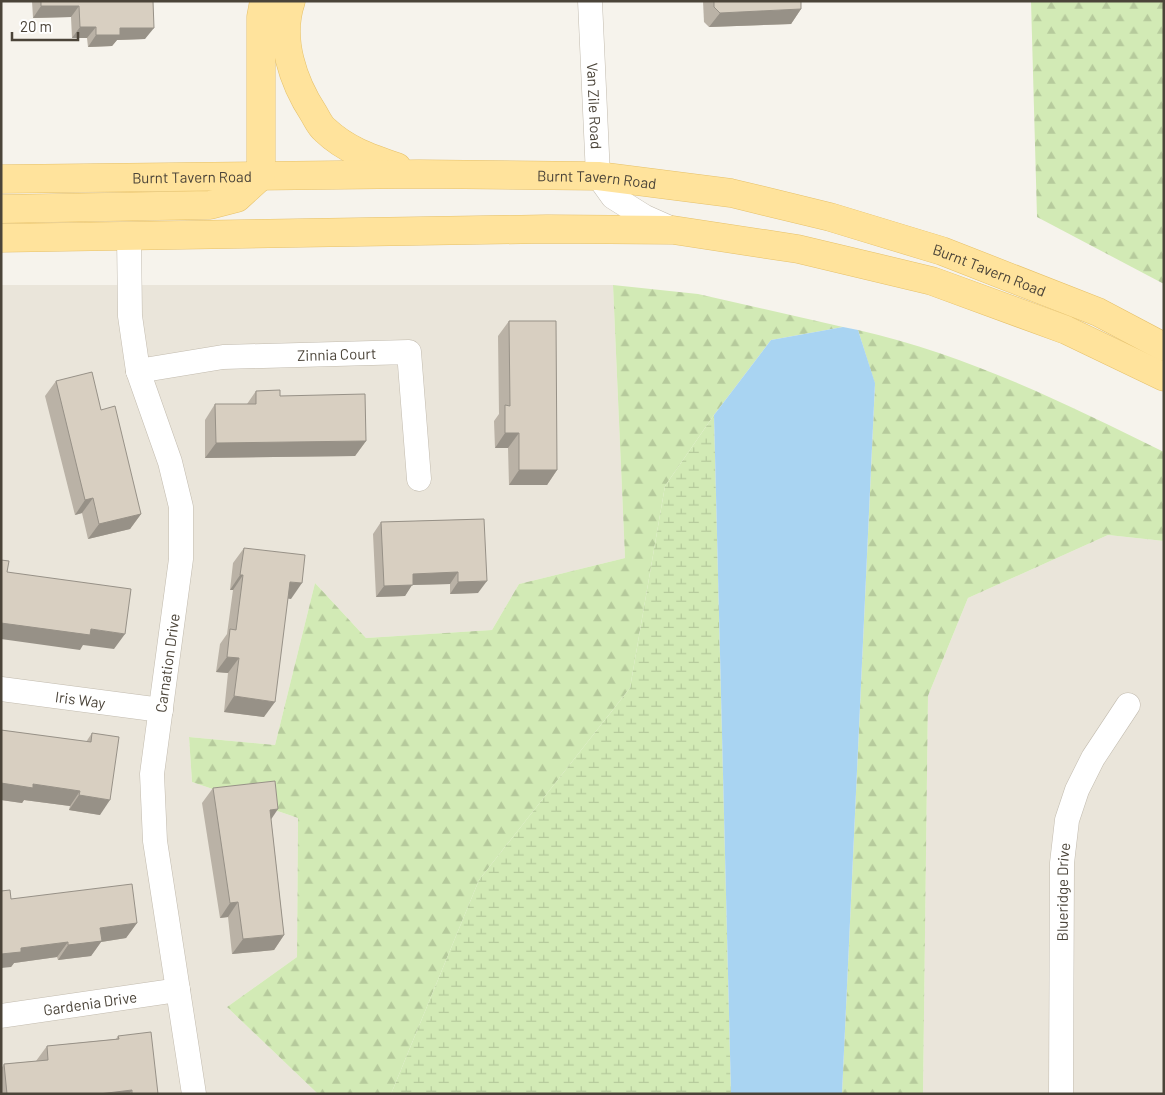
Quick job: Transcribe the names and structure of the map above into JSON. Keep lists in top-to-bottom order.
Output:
{
  "streets": {
    "main road": ["Burnt Tavern Road"],
    "street": [
      "Van Zile Road",
      "Zinnia Court",
      "Carnation Drive",
      "Iris Way",
      "Blueridge Drive",
      "Gardenia Drive"
    ]
  },
  "crossings": [
    ["Van Zile Road", "Burnt Tavern Road"],
    ["Burnt Tavern Road", "Carnation Drive"],
    ["Zinnia Court", "Carnation Drive"],
    ["Carnation Drive", "Iris Way"],
    ["Carnation Drive", "Gardenia Drive"]
  ],
  "scale_bar": "20 m"
}
